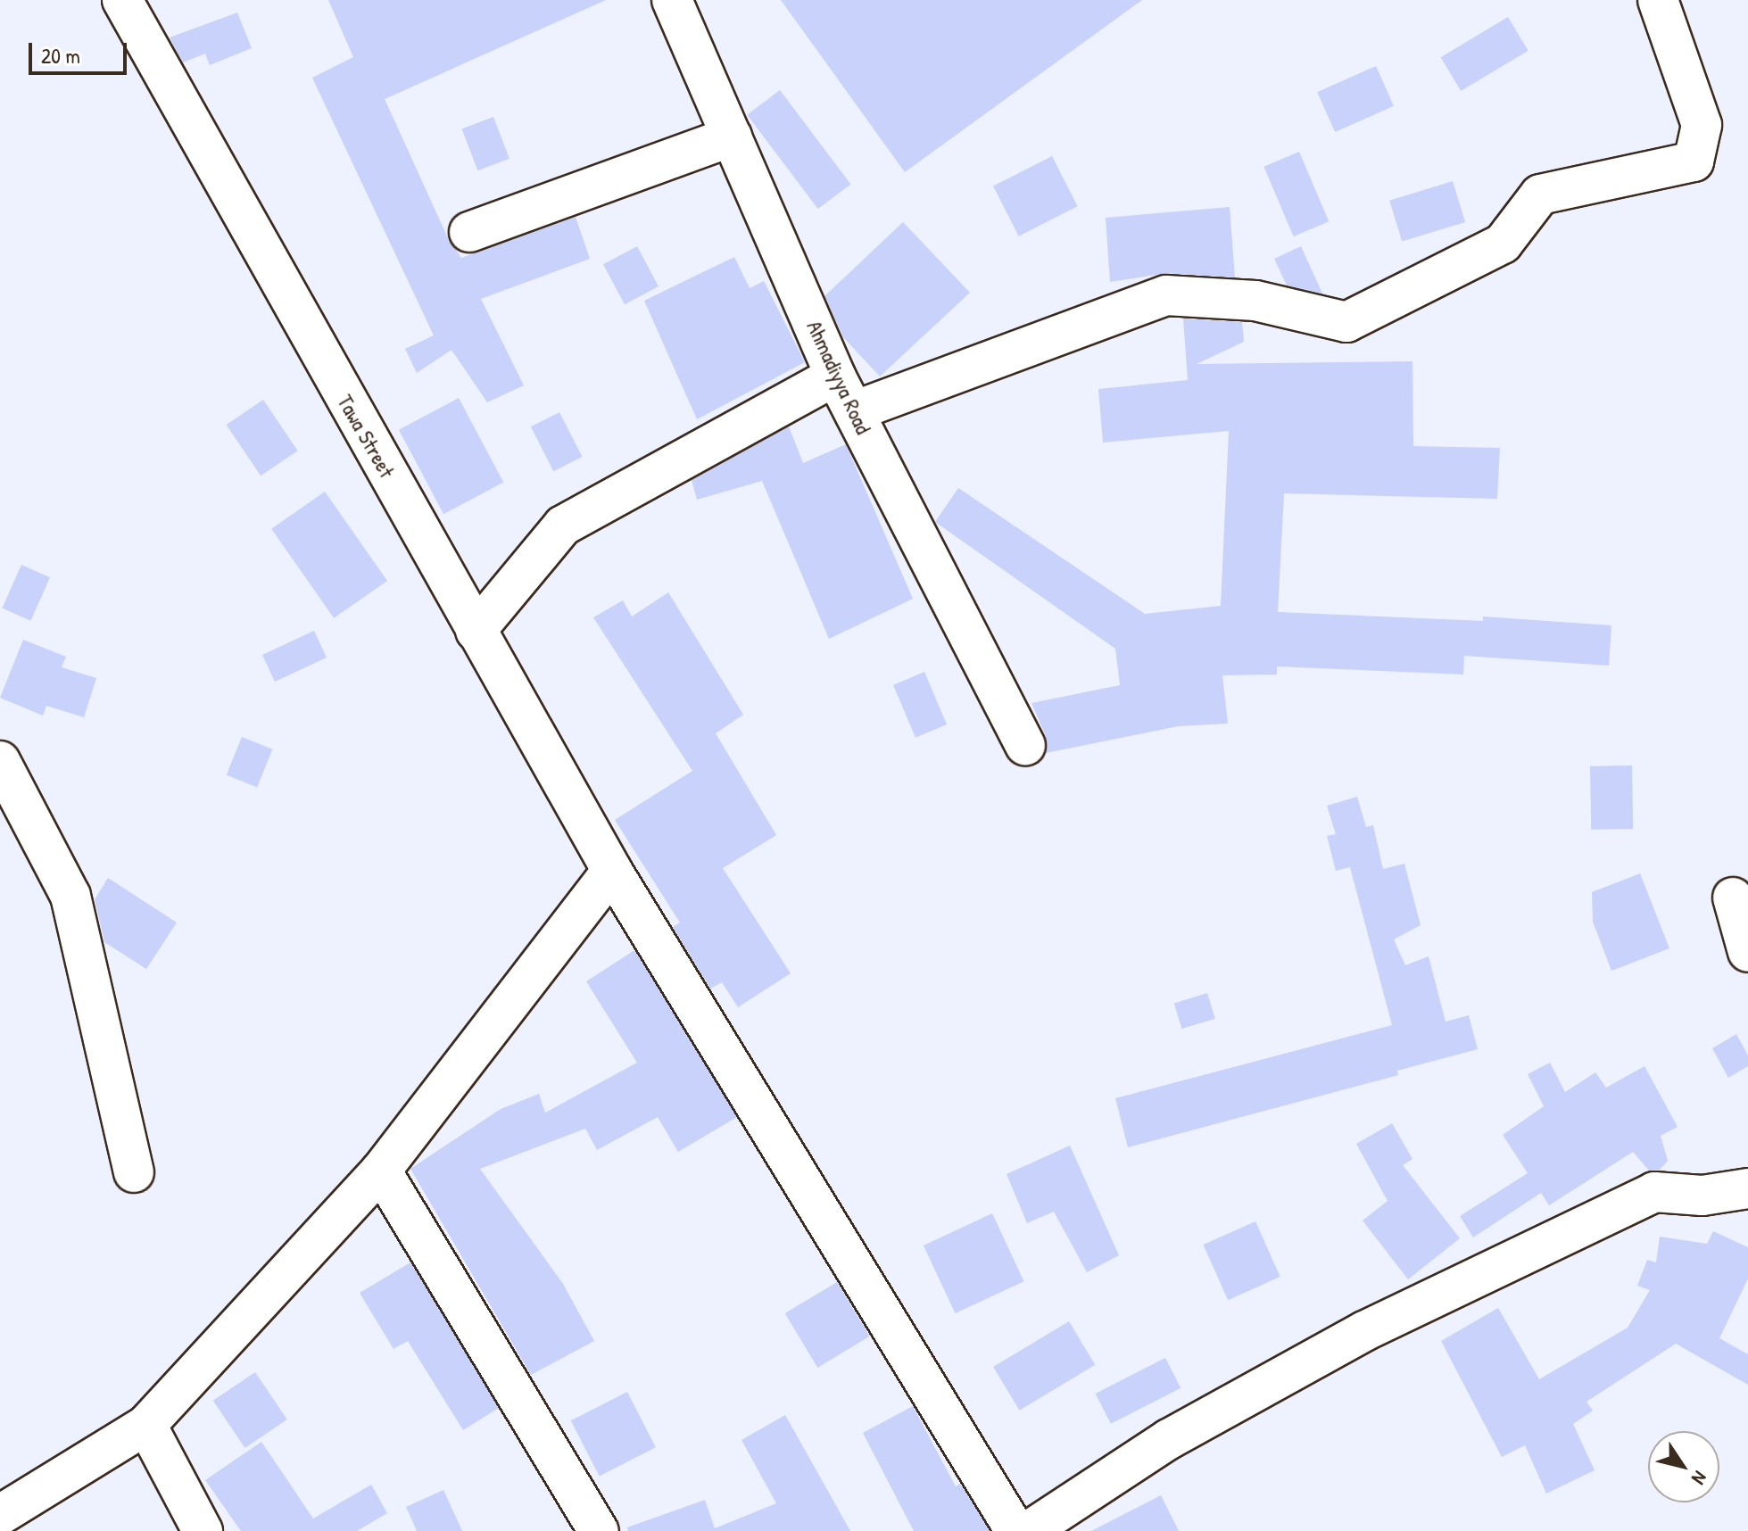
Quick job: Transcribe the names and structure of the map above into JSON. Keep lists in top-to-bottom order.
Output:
{
  "streets": {
    "street": ["Ahmadiyya Road", "Tawa Street"]
  },
  "scale_bar": "20 m",
  "north": "bottom right"
}
